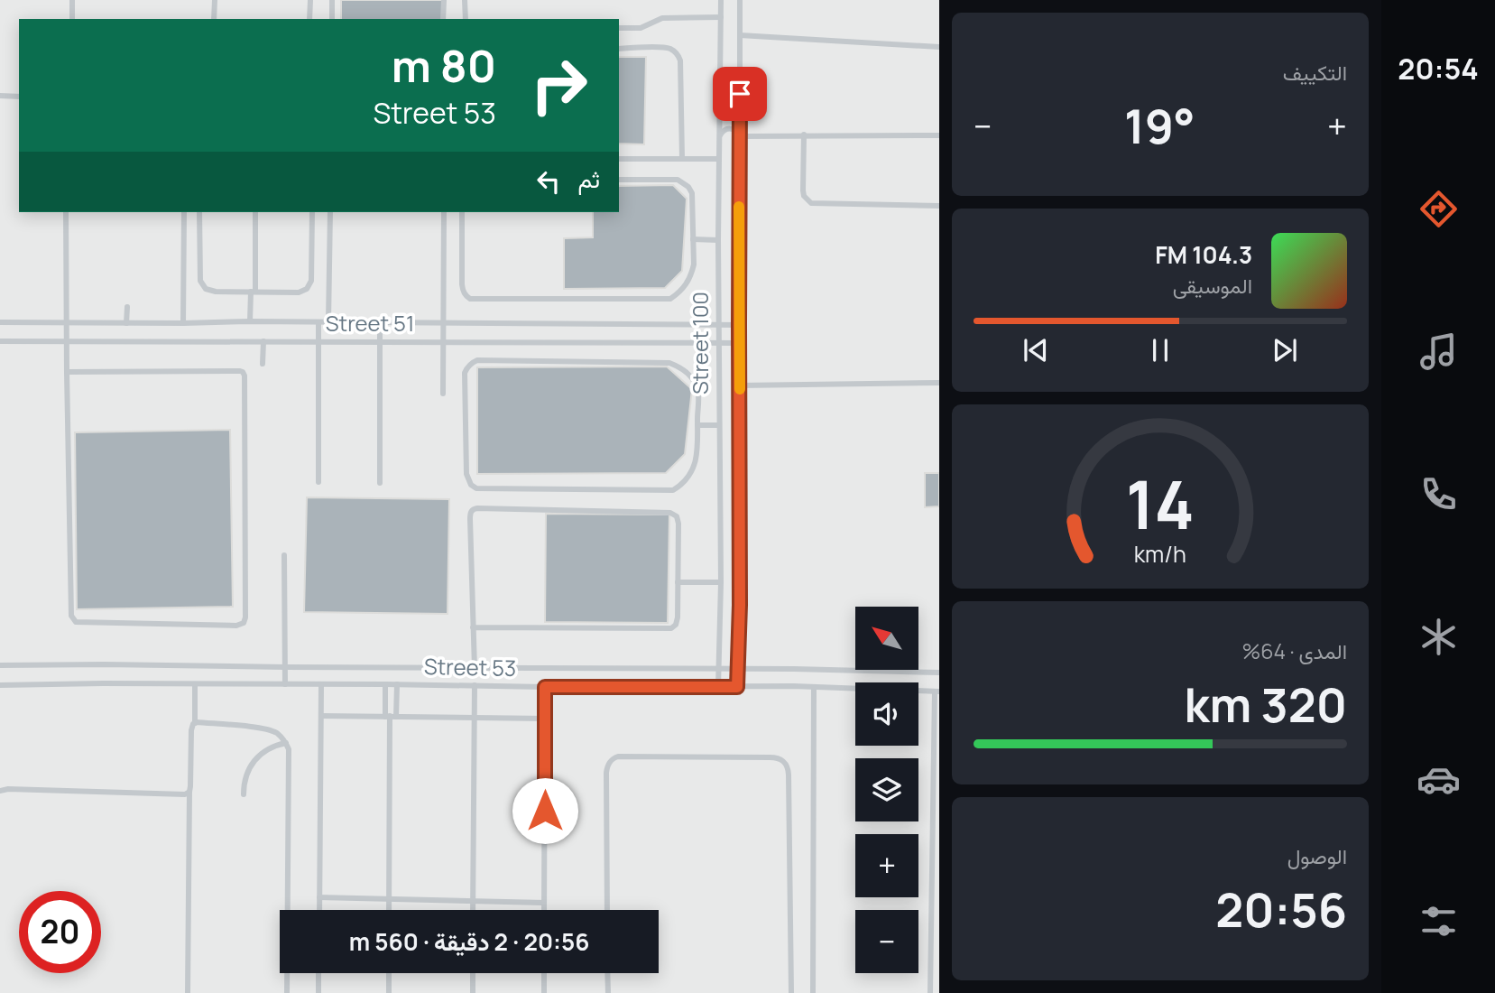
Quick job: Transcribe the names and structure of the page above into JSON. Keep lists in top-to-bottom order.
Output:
{
  "streets": {
    "lane": ["Street 51", "Street 100", "Street 53"]
  },
  "crossings": [
    ["Street 51", "Street 100"],
    ["Street 100", "Street 53"]
  ],
  "north": "top left",
  "page": {
    "tabs": "20:54",
    "tile": [
      "التكييف",
      ["المدى · 64%", "320 km"],
      ["الوصول", "20:56"]
    ],
    "turn": ["80 m", "Street 53"],
    "heat": ["−", "19°", "+"],
    "then": "ثم",
    "song": ["104.3 FM", "الموسيقى"],
    "map_buttons": ["+", "−"],
    "limit": "20",
    "trip": "20:56 · 2 دقيقة · 560 m",
    "gauge": ["14", "km/h"]
  }
}
